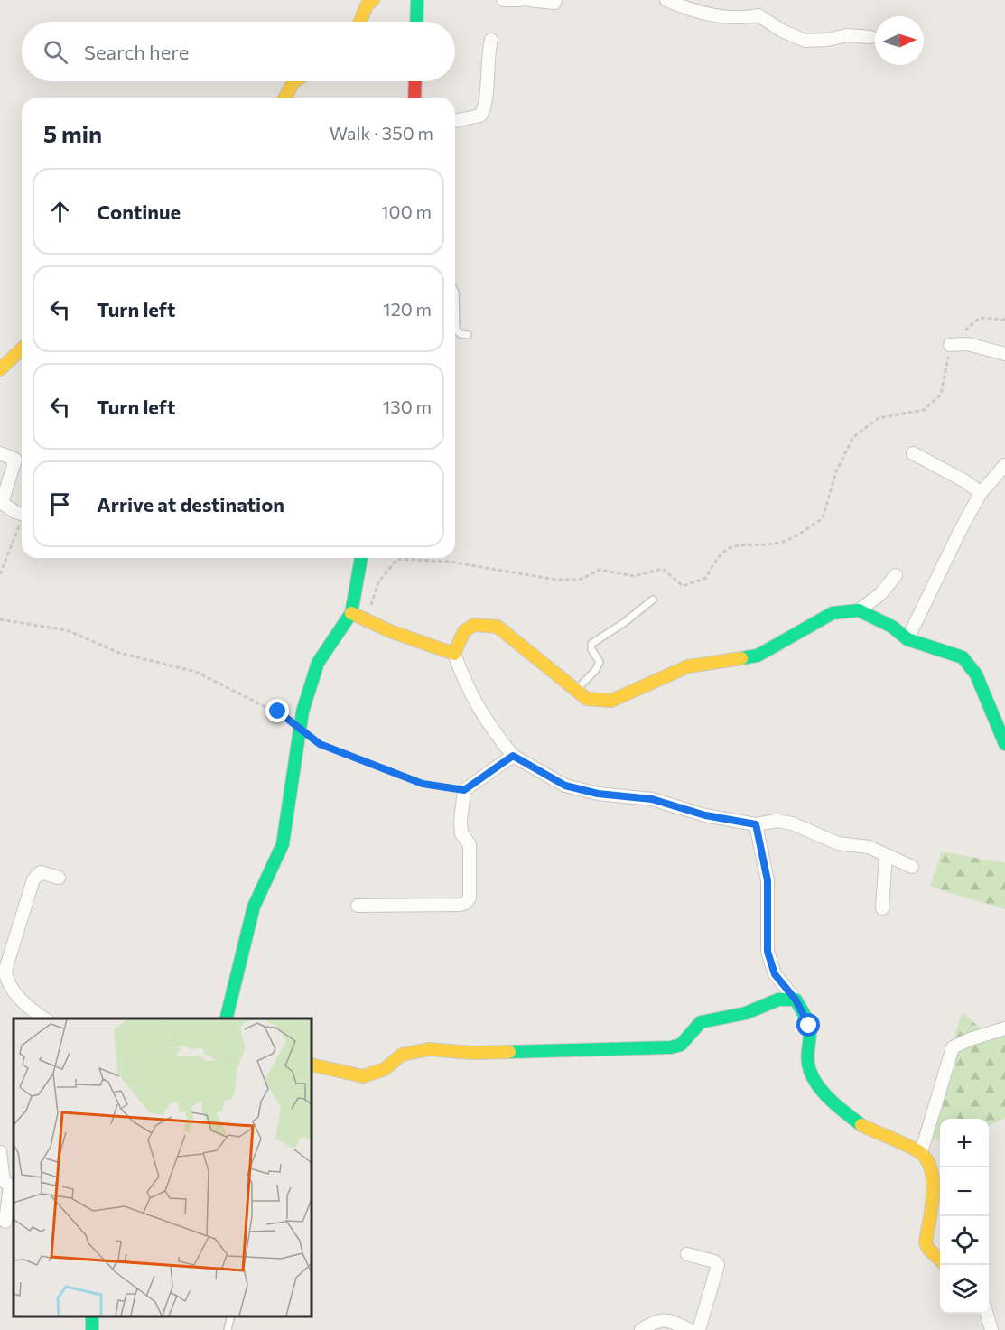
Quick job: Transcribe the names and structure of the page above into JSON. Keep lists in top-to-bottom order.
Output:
{
  "north": "right",
  "page": {
    "search": "Search here",
    "heading": ["5 min", "Walk · 350 m"],
    "list": [
      ["Continue", "100 m"],
      ["Turn left", "120 m"],
      ["Turn left", "130 m"],
      "Arrive at destination"
    ],
    "map_buttons": ["+", "−"]
  }
}
